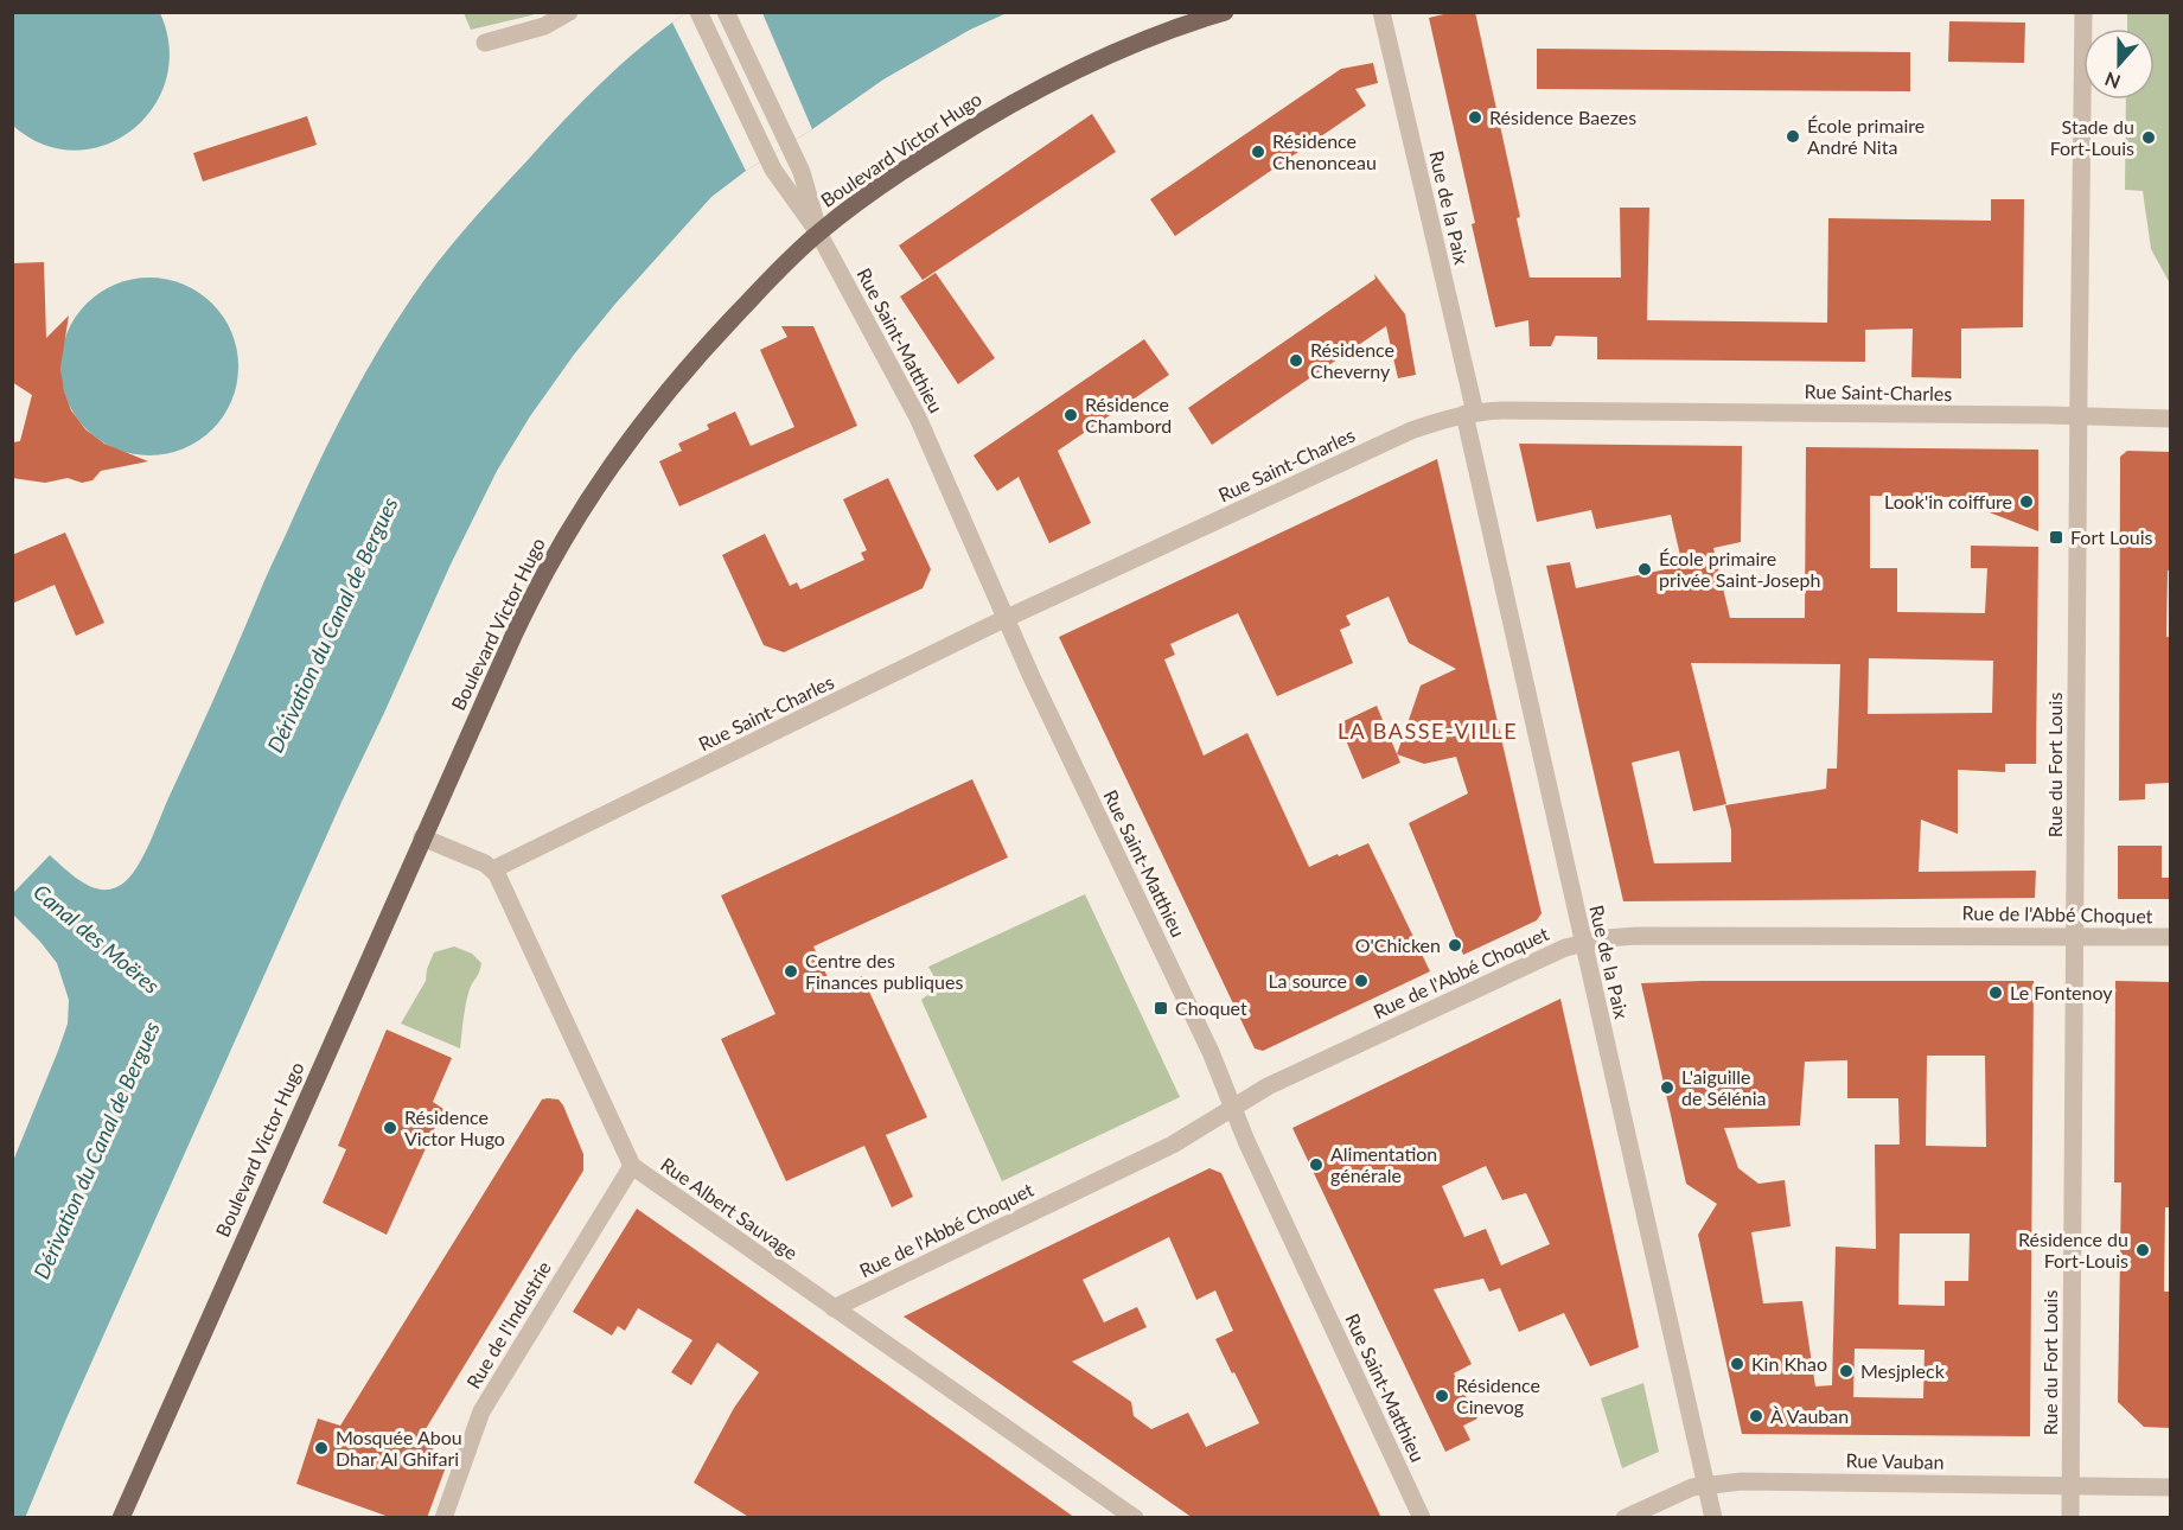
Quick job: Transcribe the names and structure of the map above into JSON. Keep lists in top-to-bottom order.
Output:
{
  "streets": {
    "main road": ["Boulevard Victor Hugo"],
    "street": [
      "Rue de la Paix",
      "Rue Saint-Matthieu",
      "Rue Saint-Charles",
      "Rue du Fort Louis",
      "Rue de l'Abbé Choquet",
      "Rue Albert Sauvage",
      "Rue de l'Industrie",
      "Rue Vauban"
    ]
  },
  "crossings": [
    ["Boulevard Victor Hugo", "Rue Saint-Matthieu"],
    ["Rue de la Paix", "Rue Saint-Charles"],
    ["Rue de la Paix", "Rue de l'Abbé Choquet"],
    ["Rue de la Paix", "Rue Vauban"],
    ["Rue Saint-Matthieu", "Rue Saint-Charles"],
    ["Rue Saint-Matthieu", "Rue de l'Abbé Choquet"],
    ["Rue Saint-Charles", "Rue du Fort Louis"],
    ["Rue Saint-Charles", "Rue Albert Sauvage"],
    ["Rue du Fort Louis", "Rue de l'Abbé Choquet"],
    ["Rue du Fort Louis", "Rue Vauban"],
    ["Rue de l'Abbé Choquet", "Rue Albert Sauvage"],
    ["Rue Albert Sauvage", "Rue de l'Industrie"]
  ],
  "districts": ["LA BASSE-VILLE"],
  "water": ["Dérivation du Canal de Bergues", "Canal des Moëres"],
  "places": {
    "other": [
      "Résidence Baezes",
      "École primaire André Nita",
      "Stade du Fort-Louis",
      "Résidence Chenonceau",
      "Résidence Cheverny",
      "Résidence Chambord",
      "Look'in coiffure",
      "École primaire privée Saint-Joseph",
      "O'Chicken",
      "Centre des Finances publiques",
      "La source",
      "Le Fontenoy",
      "L'aiguille de Sélénia",
      "Résidence Victor Hugo",
      "Alimentation générale",
      "Résidence du Fort-Louis",
      "Kin Khao",
      "Mesjpleck",
      "Résidence Cinevog",
      "À Vauban",
      "Mosquée Abou Dhar Al Ghifari"
    ],
    "transit": ["Fort Louis", "Choquet"]
  },
  "north": "bottom"
}
